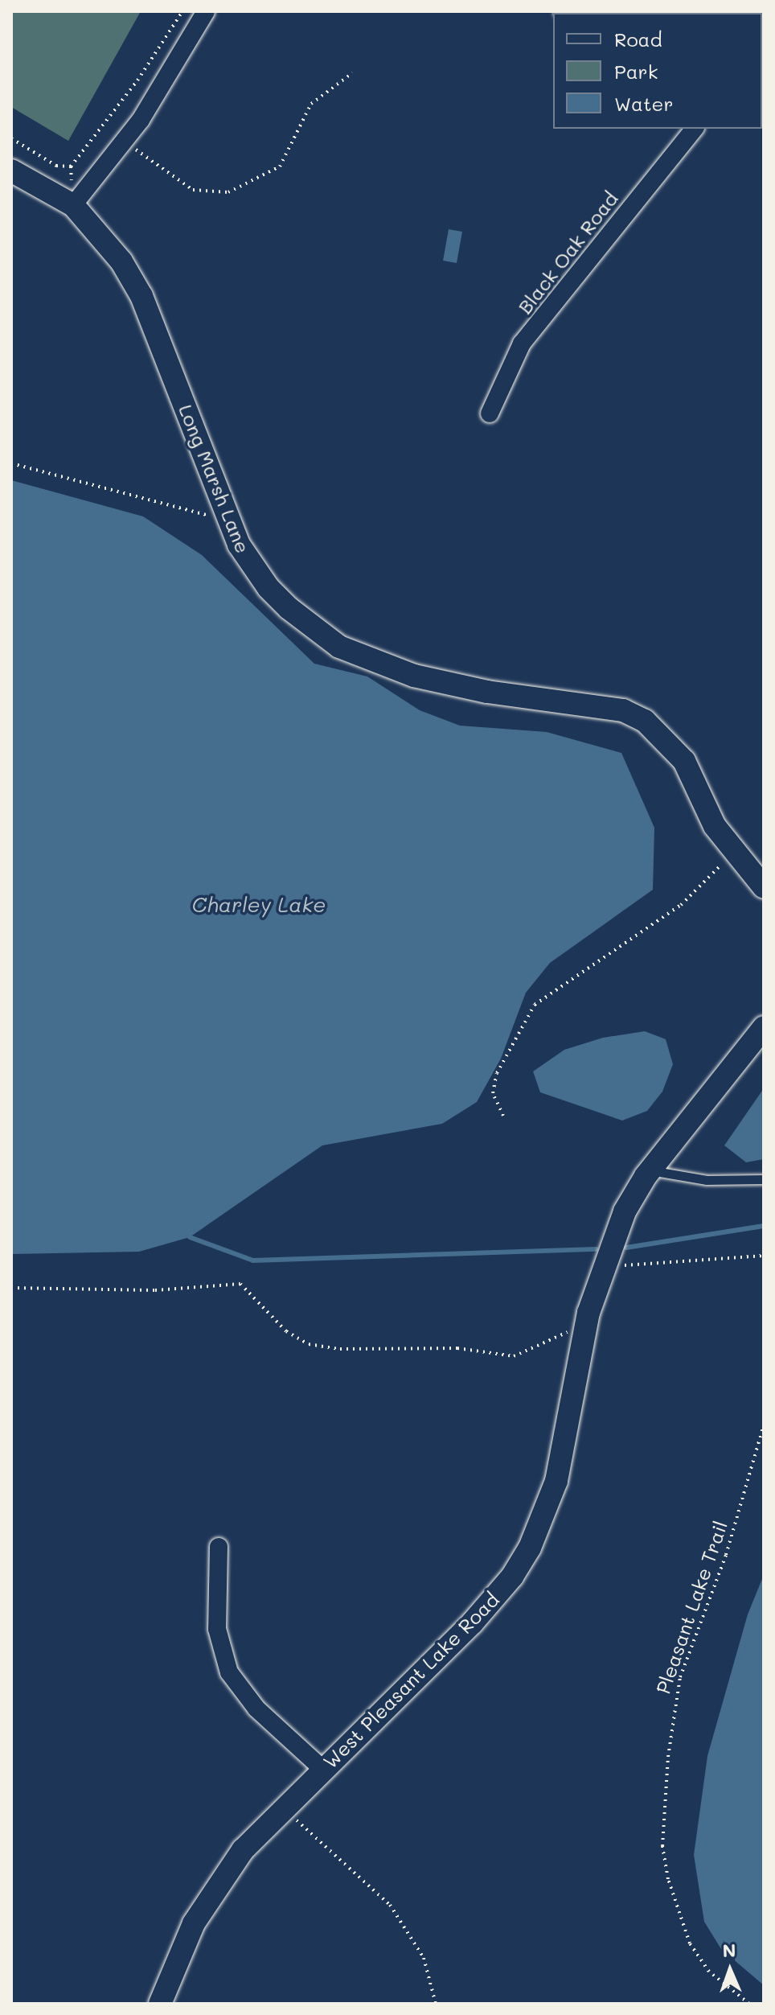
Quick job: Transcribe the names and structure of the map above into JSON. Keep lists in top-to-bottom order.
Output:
{
  "streets": {
    "street": ["Black Oak Road", "Long Marsh Lane", "West Pleasant Lake Road"],
    "path": ["Pleasant Lake Trail"]
  },
  "water": ["Charley Lake"],
  "legend": ["Road", "Park", "Water"],
  "north": "top"
}
